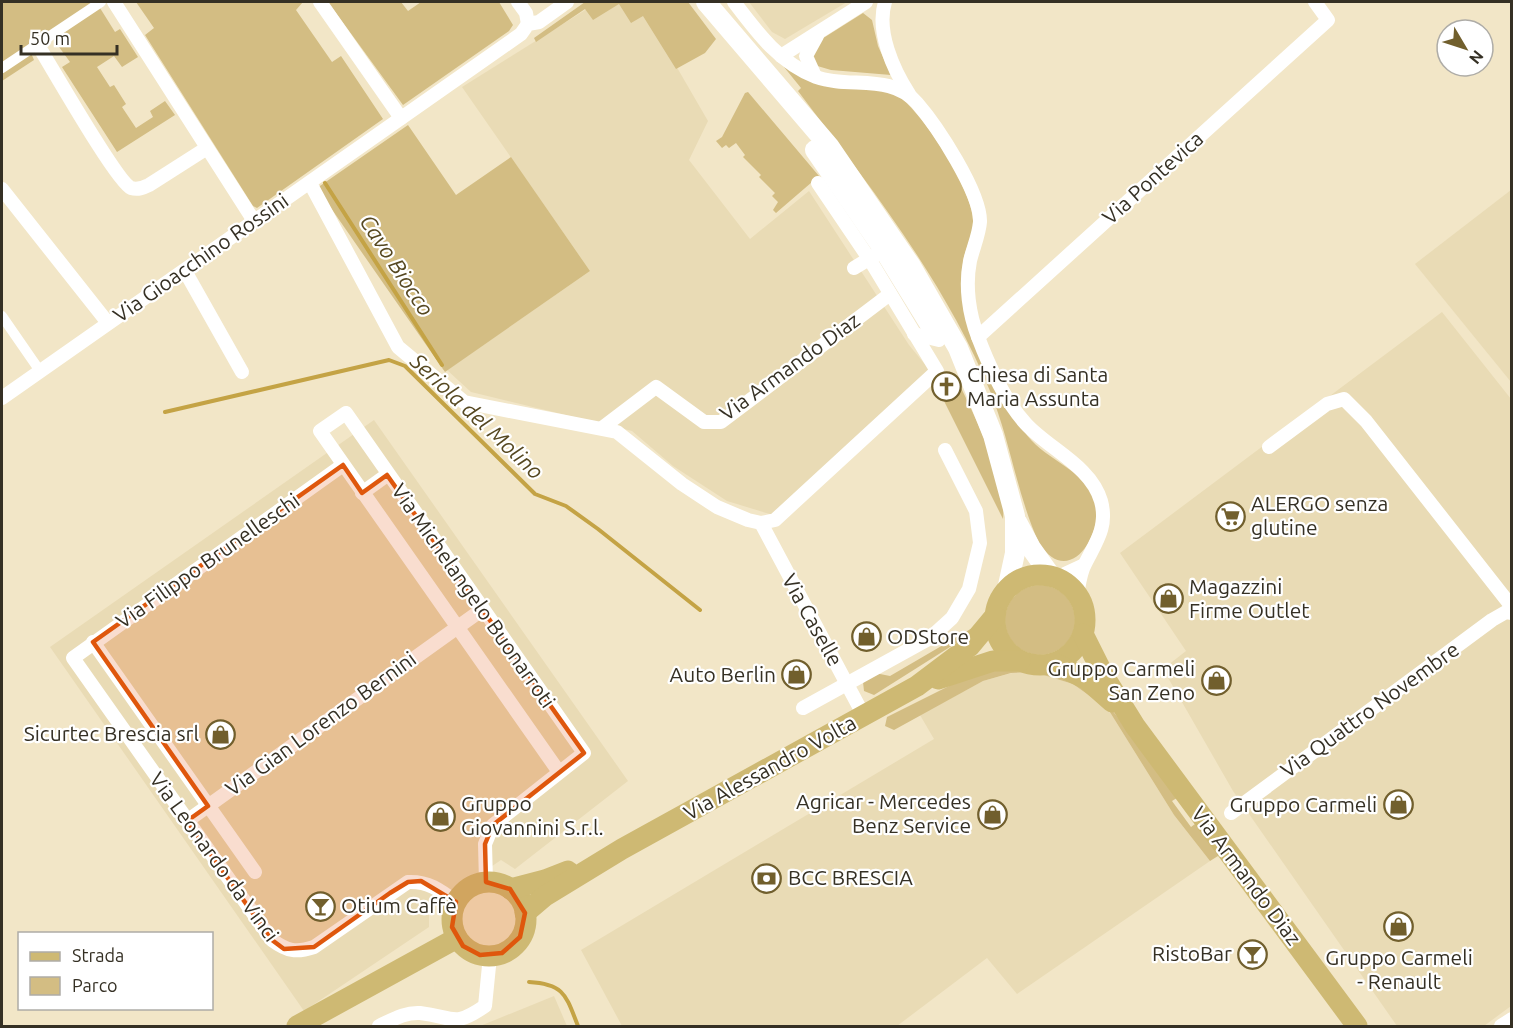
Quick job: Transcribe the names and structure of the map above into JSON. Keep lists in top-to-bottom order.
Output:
{
  "streets": {
    "main road": ["Via Armando Diaz", "Via Alessandro Volta"],
    "street": [
      "Via Pontevica",
      "Via Gioacchino Rossini",
      "Via Filippo Brunelleschi",
      "Via Michelangelo Buonarroti",
      "Via Caselle",
      "Via Quattro Novembre",
      "Via Gian Lorenzo Bernini",
      "Via Leonardo da Vinci"
    ]
  },
  "crossings": [
    ["Via Armando Diaz", "Via Alessandro Volta"],
    ["Via Filippo Brunelleschi", "Via Michelangelo Buonarroti"],
    ["Via Filippo Brunelleschi", "Via Leonardo da Vinci"],
    ["Via Michelangelo Buonarroti", "Via Gian Lorenzo Bernini"],
    ["Via Michelangelo Buonarroti", "Via Alessandro Volta"],
    ["Via Michelangelo Buonarroti", "Via Leonardo da Vinci"],
    ["Via Caselle", "Via Alessandro Volta"],
    ["Via Gian Lorenzo Bernini", "Via Leonardo da Vinci"],
    ["Via Alessandro Volta", "Via Leonardo da Vinci"]
  ],
  "water": ["Cavo Biocco", "Seriola del Molino"],
  "places": {
    "church": ["Chiesa di Santa Maria Assunta"],
    "supermarket": ["ALERGO senza glutine"],
    "shop": [
      "Magazzini Firme Outlet",
      "ODStore",
      "Auto Berlin",
      "Gruppo Carmeli San Zeno",
      "Sicurtec Brescia srl",
      "Gruppo Carmeli",
      "Agricar - Mercedes Benz Service",
      "Gruppo Giovannini S.r.l.",
      "Gruppo Carmeli - Renault"
    ],
    "bank": ["BCC BRESCIA"],
    "bar": ["Otium Caffè", "RistoBar"]
  },
  "legend": ["Strada", "Parco"],
  "scale_bar": "50 m",
  "north": "bottom right"
}
